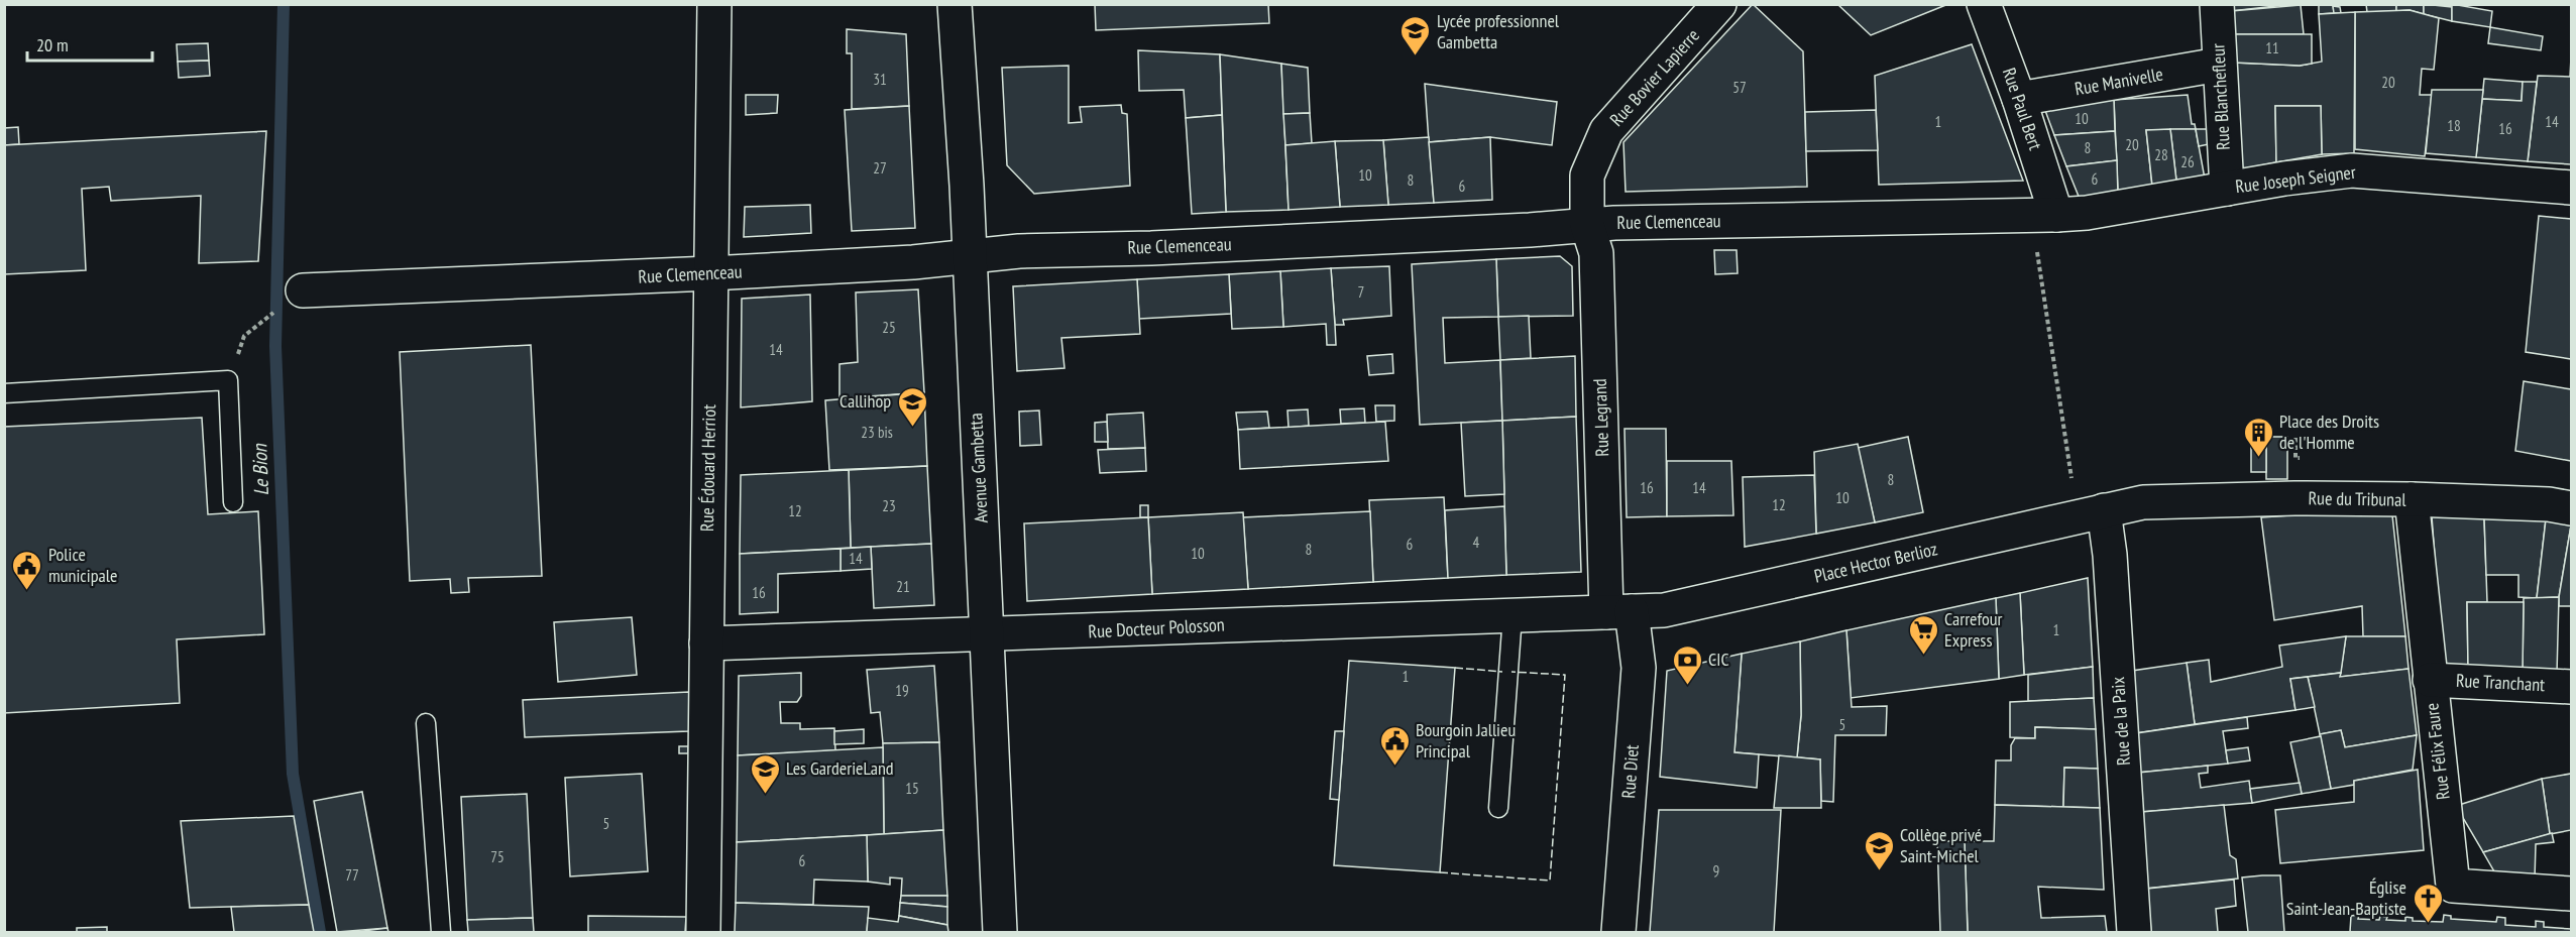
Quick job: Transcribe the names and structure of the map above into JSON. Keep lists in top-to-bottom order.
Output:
{
  "streets": {
    "street": [
      "Rue Bovier Lapierre",
      "Rue Manivelle",
      "Rue Blanchefleur",
      "Rue Paul Bert",
      "Rue Joseph Seigner",
      "Rue Clemenceau",
      "Rue Legrand",
      "Rue Édouard Herriot",
      "Avenue Gambetta",
      "Rue du Tribunal",
      "Place Hector Berlioz",
      "Rue Docteur Polosson",
      "Rue Tranchant",
      "Rue de la Paix",
      "Rue Félix Faure",
      "Rue Diet"
    ]
  },
  "crossings": [
    ["Rue Bovier Lapierre", "Rue Clemenceau"],
    ["Rue Bovier Lapierre", "Rue Legrand"],
    ["Rue Manivelle", "Rue Blanchefleur"],
    ["Rue Manivelle", "Rue Paul Bert"],
    ["Rue Blanchefleur", "Rue Joseph Seigner"],
    ["Rue Paul Bert", "Rue Joseph Seigner"],
    ["Rue Paul Bert", "Rue Clemenceau"],
    ["Rue Joseph Seigner", "Rue Clemenceau"],
    ["Rue Clemenceau", "Rue Legrand"],
    ["Rue Clemenceau", "Rue Édouard Herriot"],
    ["Rue Clemenceau", "Avenue Gambetta"],
    ["Rue Legrand", "Place Hector Berlioz"],
    ["Rue Legrand", "Rue Docteur Polosson"],
    ["Rue Legrand", "Rue Diet"],
    ["Rue Édouard Herriot", "Rue Docteur Polosson"],
    ["Avenue Gambetta", "Rue Docteur Polosson"],
    ["Rue du Tribunal", "Place Hector Berlioz"],
    ["Rue du Tribunal", "Rue Félix Faure"],
    ["Place Hector Berlioz", "Rue Docteur Polosson"],
    ["Place Hector Berlioz", "Rue de la Paix"],
    ["Place Hector Berlioz", "Rue Diet"],
    ["Rue Docteur Polosson", "Rue Diet"],
    ["Rue Tranchant", "Rue Félix Faure"]
  ],
  "water": ["Le Bion"],
  "places": {
    "school or university": [
      "Lycée professionnel Gambetta",
      "Callihop",
      "Les GarderieLand",
      "Collège privé Saint-Michel"
    ],
    "building": ["Place des Droits de l'Homme"],
    "public building": ["Police municipale", "Bourgoin Jallieu Principal"],
    "supermarket": ["Carrefour Express"],
    "bank": ["CIC"],
    "church": ["Église Saint-Jean-Baptiste"]
  },
  "house_numbers": [
    "11",
    "31",
    "20",
    "57",
    "10",
    "1",
    "14",
    "18",
    "16",
    "20",
    "8",
    "28",
    "26",
    "27",
    "10",
    "6",
    "8",
    "6",
    "7",
    "25",
    "14",
    "23 bis",
    "8",
    "16",
    "14",
    "10",
    "12",
    "23",
    "12",
    "4",
    "6",
    "8",
    "10",
    "14",
    "21",
    "16",
    "1",
    "1",
    "19",
    "5",
    "15",
    "5",
    "75",
    "6",
    "9",
    "77"
  ],
  "scale_bar": "20 m"
}
